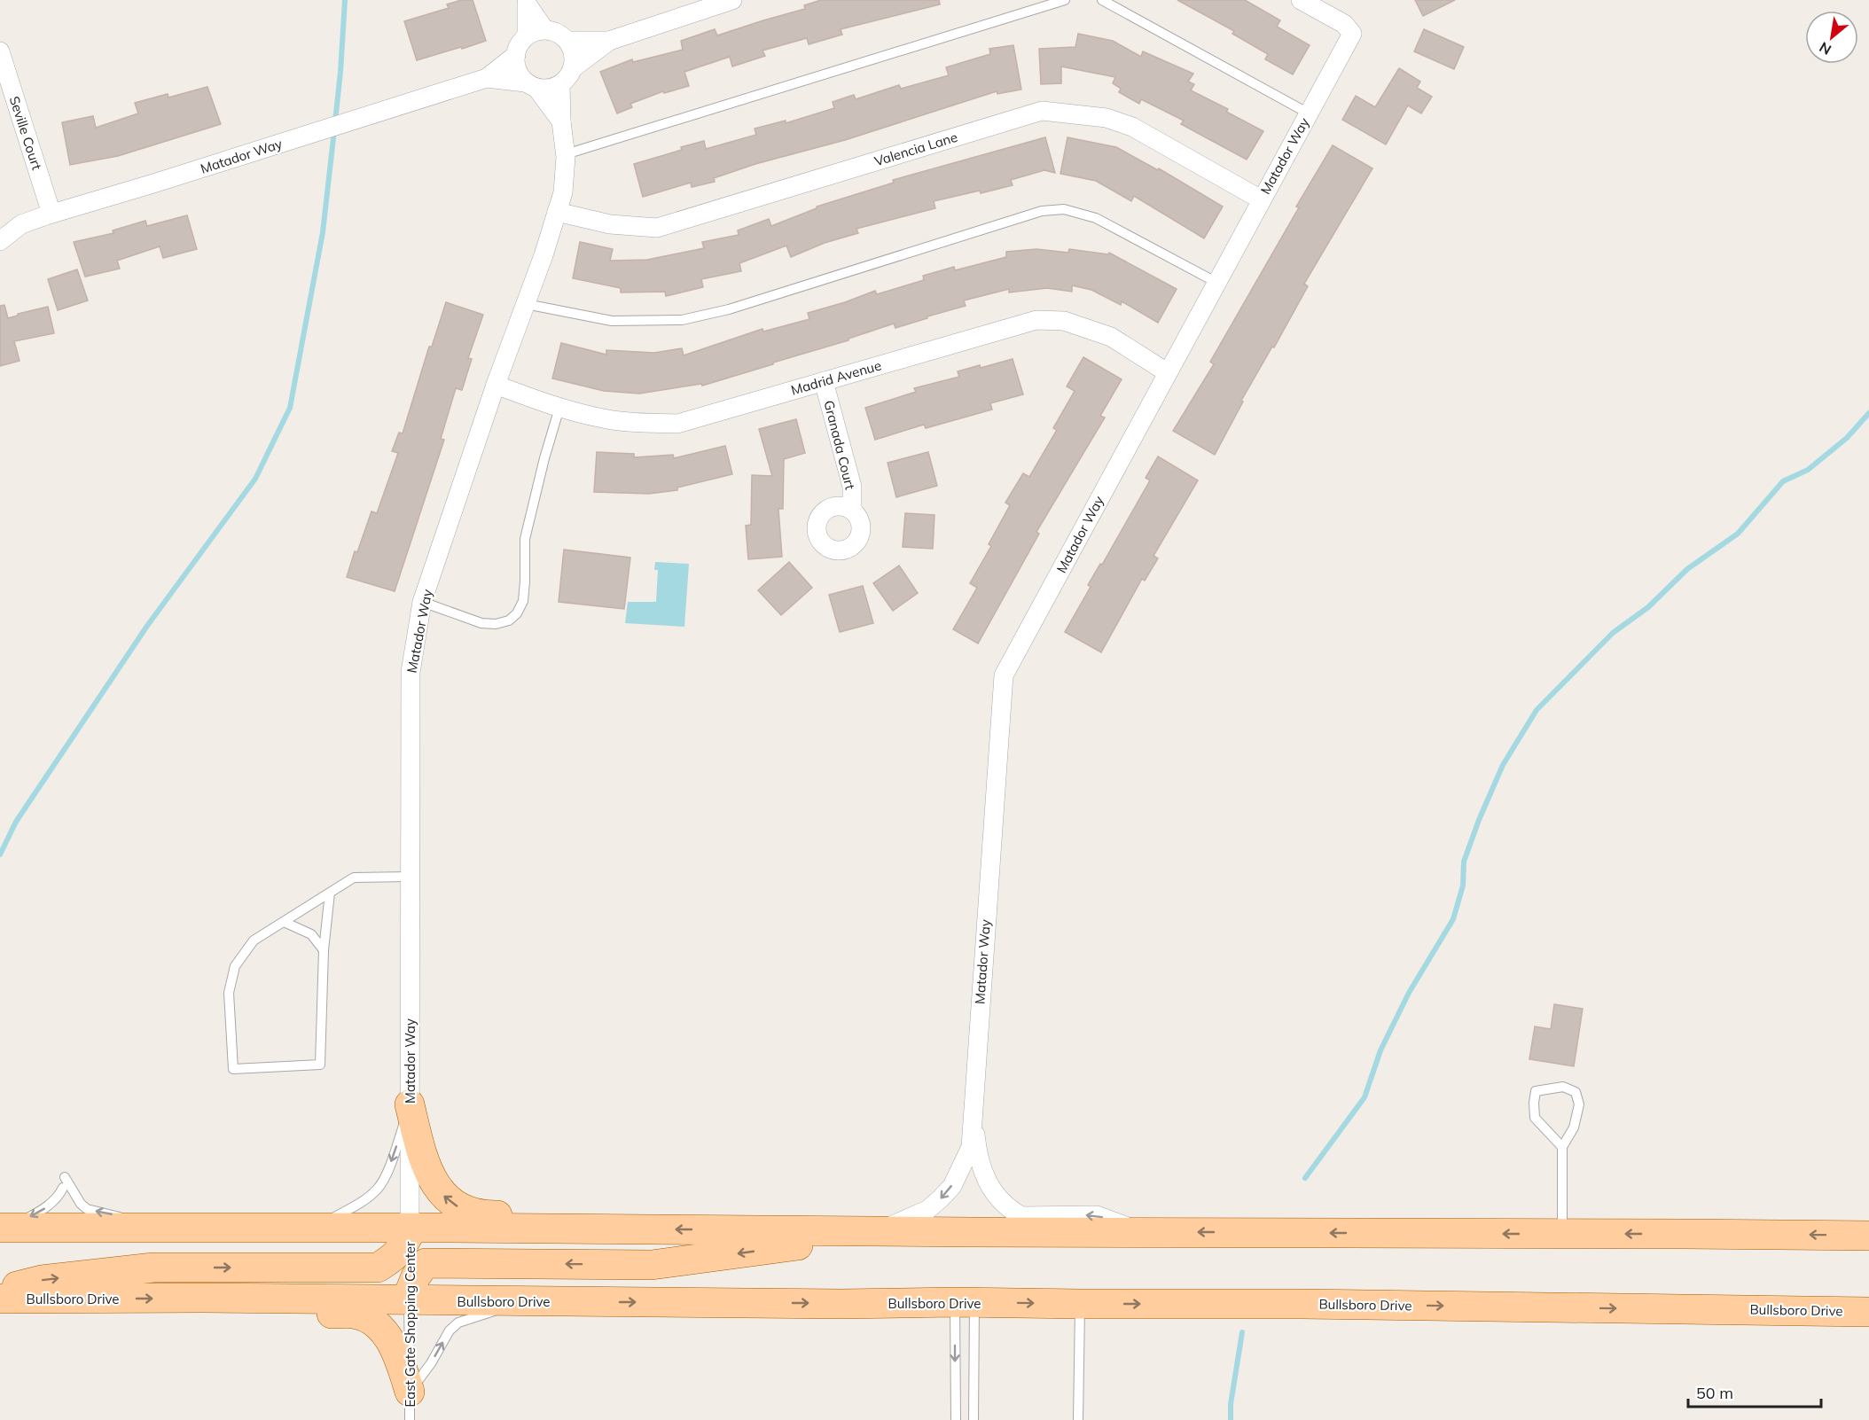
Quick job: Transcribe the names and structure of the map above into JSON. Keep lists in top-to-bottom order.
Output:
{
  "streets": {
    "main road": ["Bullsboro Drive"],
    "street": [
      "Seville Court",
      "Valencia Lane",
      "Matador Way",
      "Madrid Avenue",
      "Granada Court",
      "East Gate Shopping Center"
    ]
  },
  "crossings": [
    ["Seville Court", "Matador Way"],
    ["Valencia Lane", "Matador Way"],
    ["Matador Way", "Madrid Avenue"],
    ["Matador Way", "East Gate Shopping Center"],
    ["Madrid Avenue", "Granada Court"],
    ["Bullsboro Drive", "East Gate Shopping Center"]
  ],
  "scale_bar": "50 m",
  "north": "bottom left"
}
